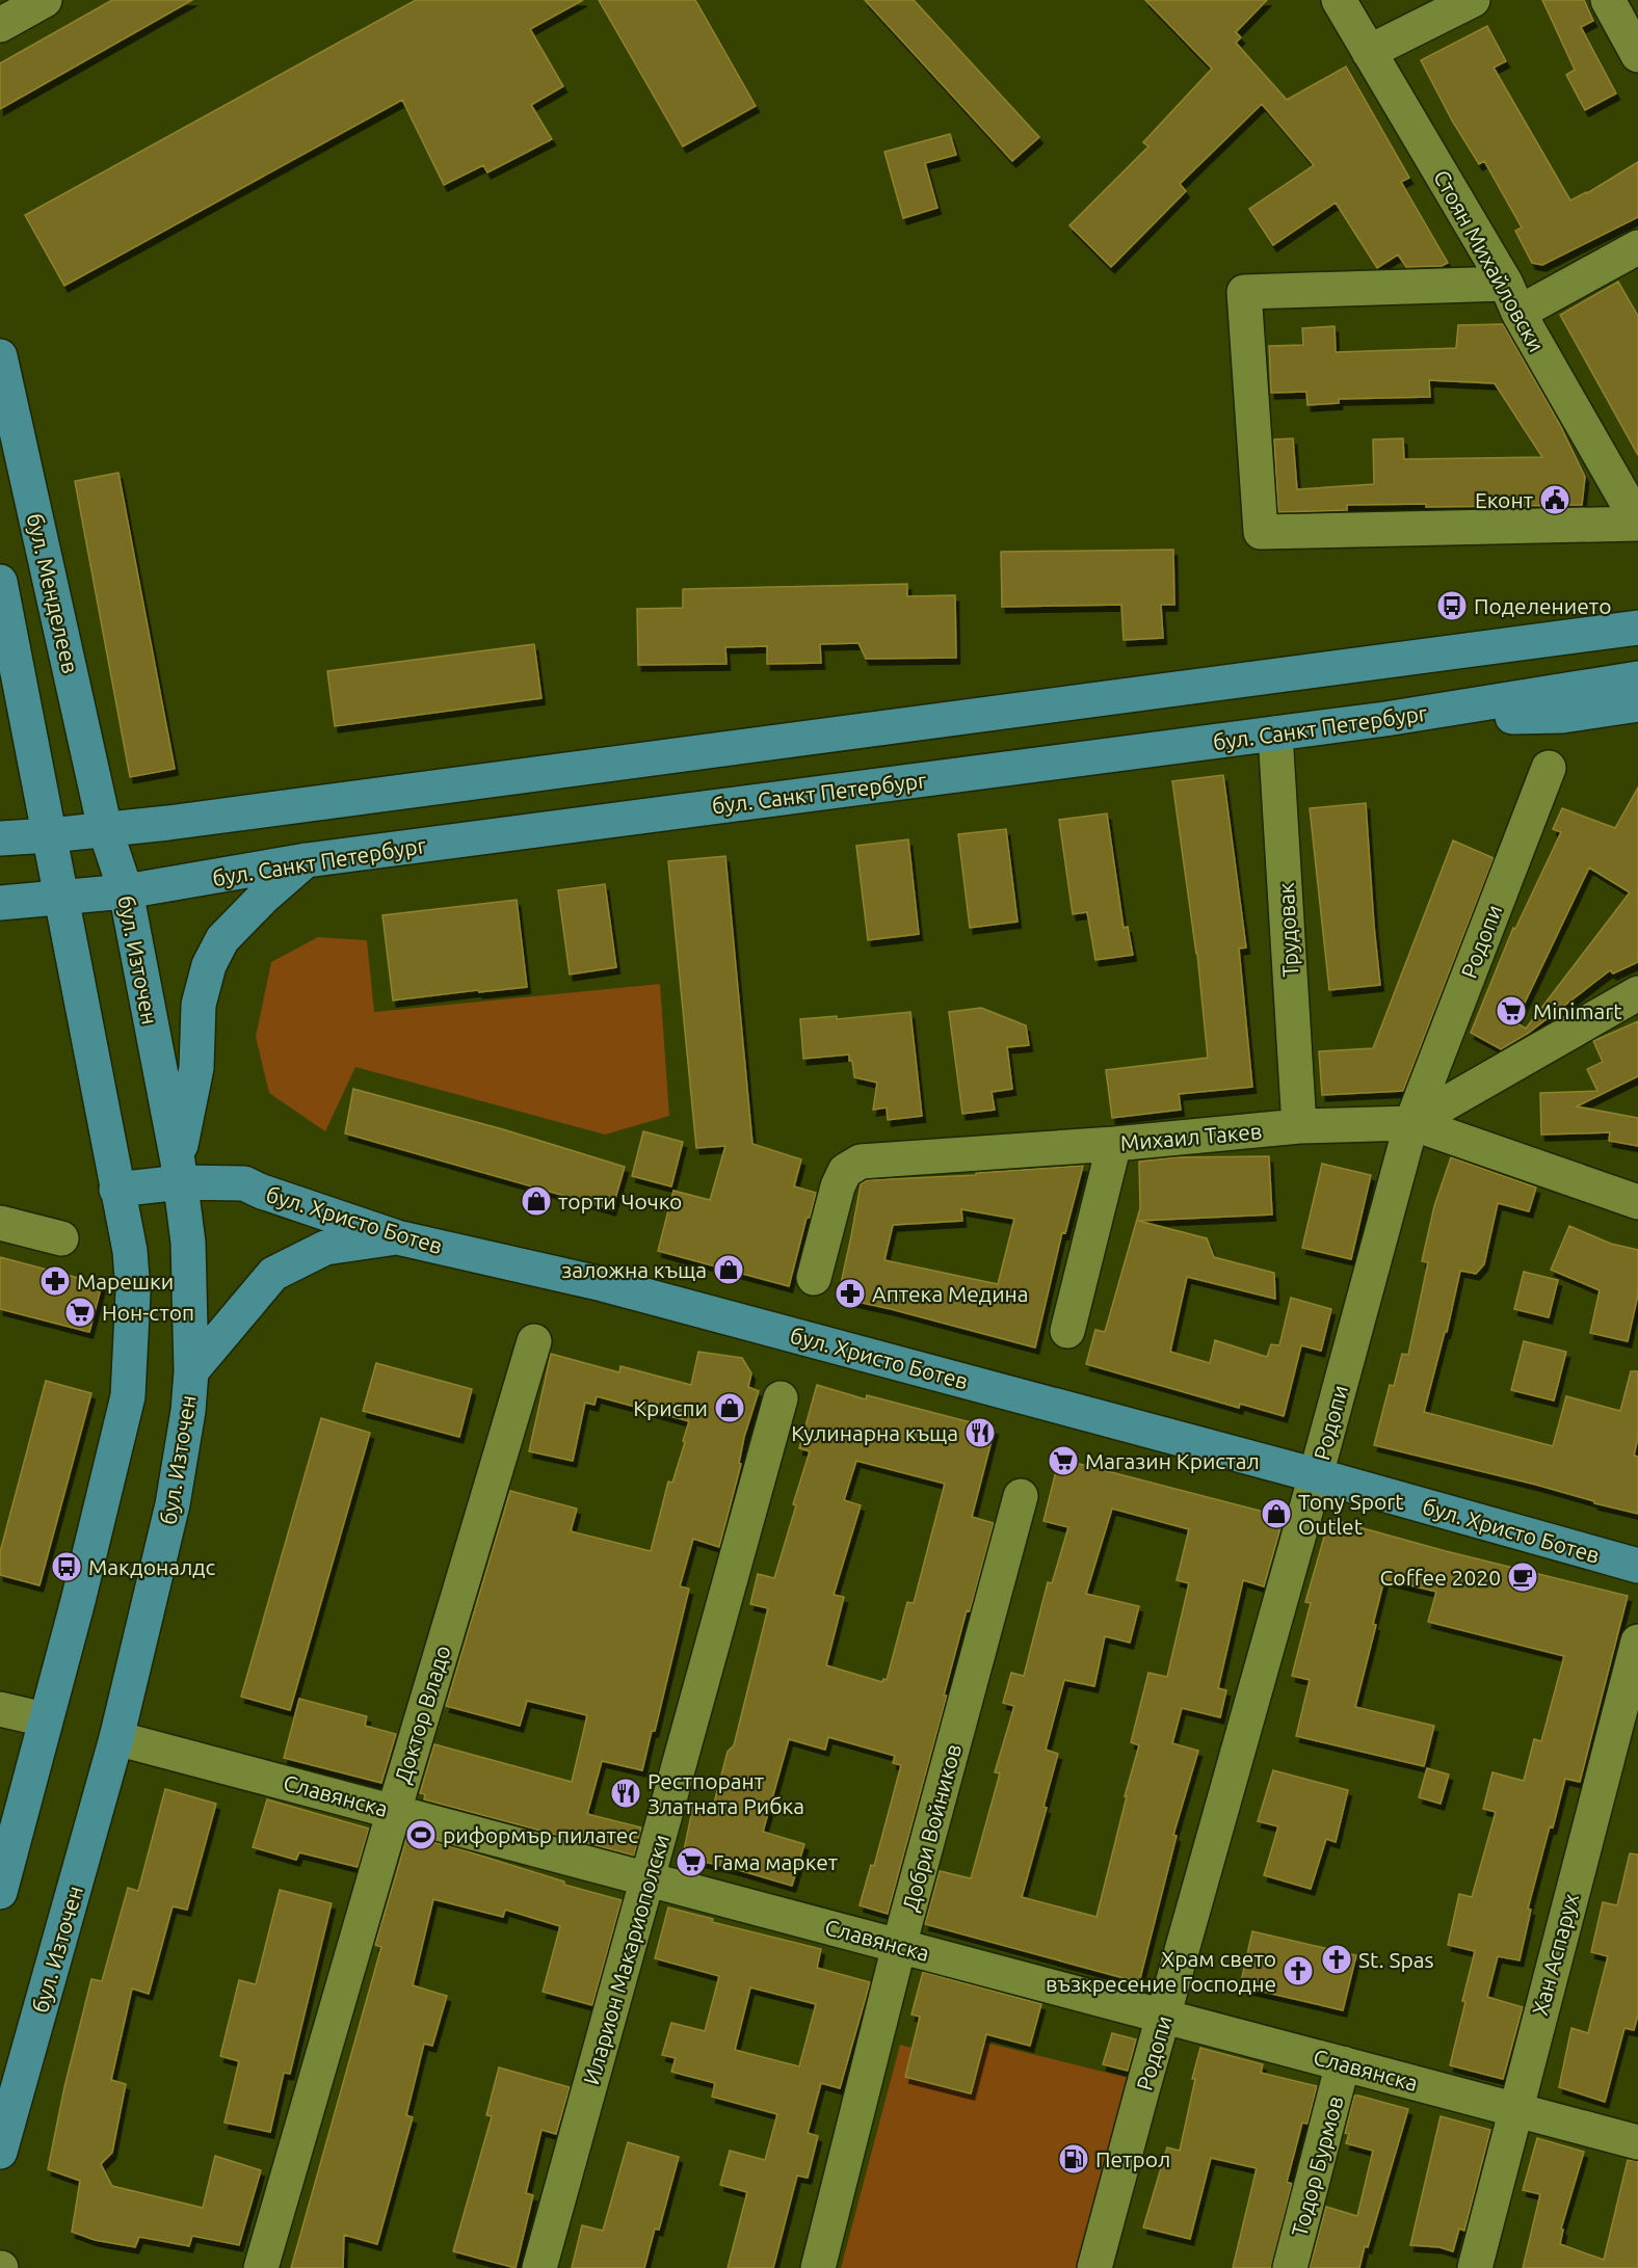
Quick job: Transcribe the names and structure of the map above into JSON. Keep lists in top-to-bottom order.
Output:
{
  "streets": {
    "main road": [
      "бул. Менделеев",
      "бул. Санкт Петербург",
      "бул. Източен",
      "бул. Христо Ботев"
    ],
    "street": [
      "Стоян Михайловски",
      "Трудовак",
      "Родопи",
      "Михаил Такев",
      "Доктор Владо",
      "Славянска",
      "Добри Войников",
      "Хан Аспарух",
      "Иларион Макариополски",
      "Тодор Бурмов"
    ]
  },
  "crossings": [
    ["бул. Менделеев", "бул. Източен"],
    ["бул. Санкт Петербург", "Трудовак"],
    ["бул. Санкт Петербург", "бул. Източен"],
    ["Трудовак", "Михаил Такев"],
    ["Родопи", "Михаил Такев"],
    ["Родопи", "бул. Христо Ботев"],
    ["Родопи", "Славянска"],
    ["бул. Източен", "бул. Христо Ботев"],
    ["бул. Източен", "Славянска"],
    ["Доктор Владо", "Славянска"],
    ["Славянска", "Добри Войников"],
    ["Славянска", "Хан Аспарух"],
    ["Славянска", "Иларион Макариополски"],
    ["Славянска", "Тодор Бурмов"]
  ],
  "places": {
    "public building": ["Еконт"],
    "bus stop": ["Поделението", "Макдоналдс"],
    "supermarket": [
      "Minimart",
      "Нон-стоп",
      "Магазин Кристал",
      "Гама маркет"
    ],
    "shop": [
      "торти Чочко",
      "заложна къща",
      "Криспи",
      "Tony Sport Outlet"
    ],
    "pharmacy": ["Марешки", "Аптека Медина"],
    "restaurant": ["Кулинарна къща", "Рестпорант Златната Рибка"],
    "cafe": ["Coffee 2020"],
    "sports": ["риформър пилатес"],
    "church": ["St. Spas", "Храм свето възкресение Господне"],
    "fuel station": ["Петрол"]
  }
}
